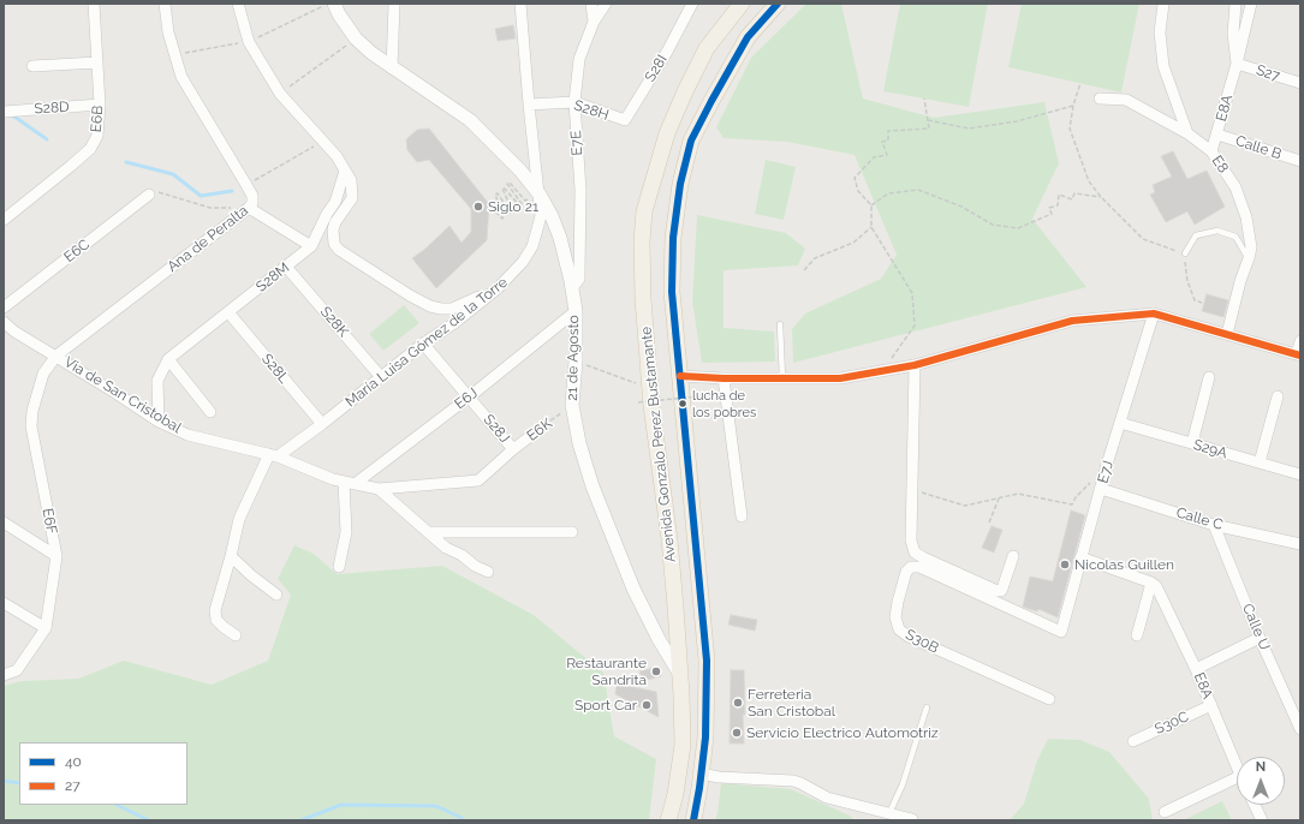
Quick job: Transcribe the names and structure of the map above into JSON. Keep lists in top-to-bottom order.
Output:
{
  "streets": {
    "main road": ["Avenida Gonzalo Perez Bustamante"],
    "street": [
      "S28I",
      "S27",
      "S28D",
      "E8A",
      "S28H",
      "E6B",
      "E7E",
      "Calle B",
      "E8",
      "Ana de Peralta",
      "E6C",
      "S28M",
      "S28K",
      "María Luisa Gómez de la Torre",
      "21 de Agosto",
      "S28L",
      "Via de San Cristobal",
      "E6J",
      "S28J",
      "E6K",
      "S29A",
      "E7J",
      "Calle C",
      "E6F",
      "Calle U",
      "S30B",
      "S30C"
    ]
  },
  "crossings": [
    ["S28I", "S28H"],
    ["S27", "E8A"],
    ["S28D", "E6B"],
    ["E8A", "Calle B"],
    ["E8A", "E8"],
    ["E8A", "S30C"],
    ["S28H", "E7E"],
    ["S28H", "María Luisa Gómez de la Torre"],
    ["E7E", "21 de Agosto"],
    ["Ana de Peralta", "Via de San Cristobal"],
    ["Ana de Peralta", "E6F"],
    ["S28M", "S28K"],
    ["S28M", "S28L"],
    ["S28M", "Via de San Cristobal"],
    ["S28K", "María Luisa Gómez de la Torre"],
    ["María Luisa Gómez de la Torre", "21 de Agosto"],
    ["María Luisa Gómez de la Torre", "S28L"],
    ["María Luisa Gómez de la Torre", "Via de San Cristobal"],
    ["María Luisa Gómez de la Torre", "S28J"],
    ["21 de Agosto", "E6J"],
    ["21 de Agosto", "E6K"],
    ["21 de Agosto", "Avenida Gonzalo Perez Bustamante"],
    ["Via de San Cristobal", "E6J"],
    ["Via de San Cristobal", "E6K"],
    ["Via de San Cristobal", "E6F"],
    ["E6J", "S28J"],
    ["S28J", "E6K"],
    ["S29A", "E7J"],
    ["E7J", "Calle C"],
    ["E7J", "S30B"],
    ["Calle C", "Calle U"]
  ],
  "places": [
    "Siglo 21",
    "lucha de los pobres",
    "Nicolas Guillen",
    "Restaurante Sandrita",
    "Ferreteria San Cristobal",
    "Sport Car",
    "Servicio Electrico Automotriz"
  ],
  "lines": ["transit line 40", "transit line 27"],
  "legend": ["40", "27"],
  "north": "top"
}
